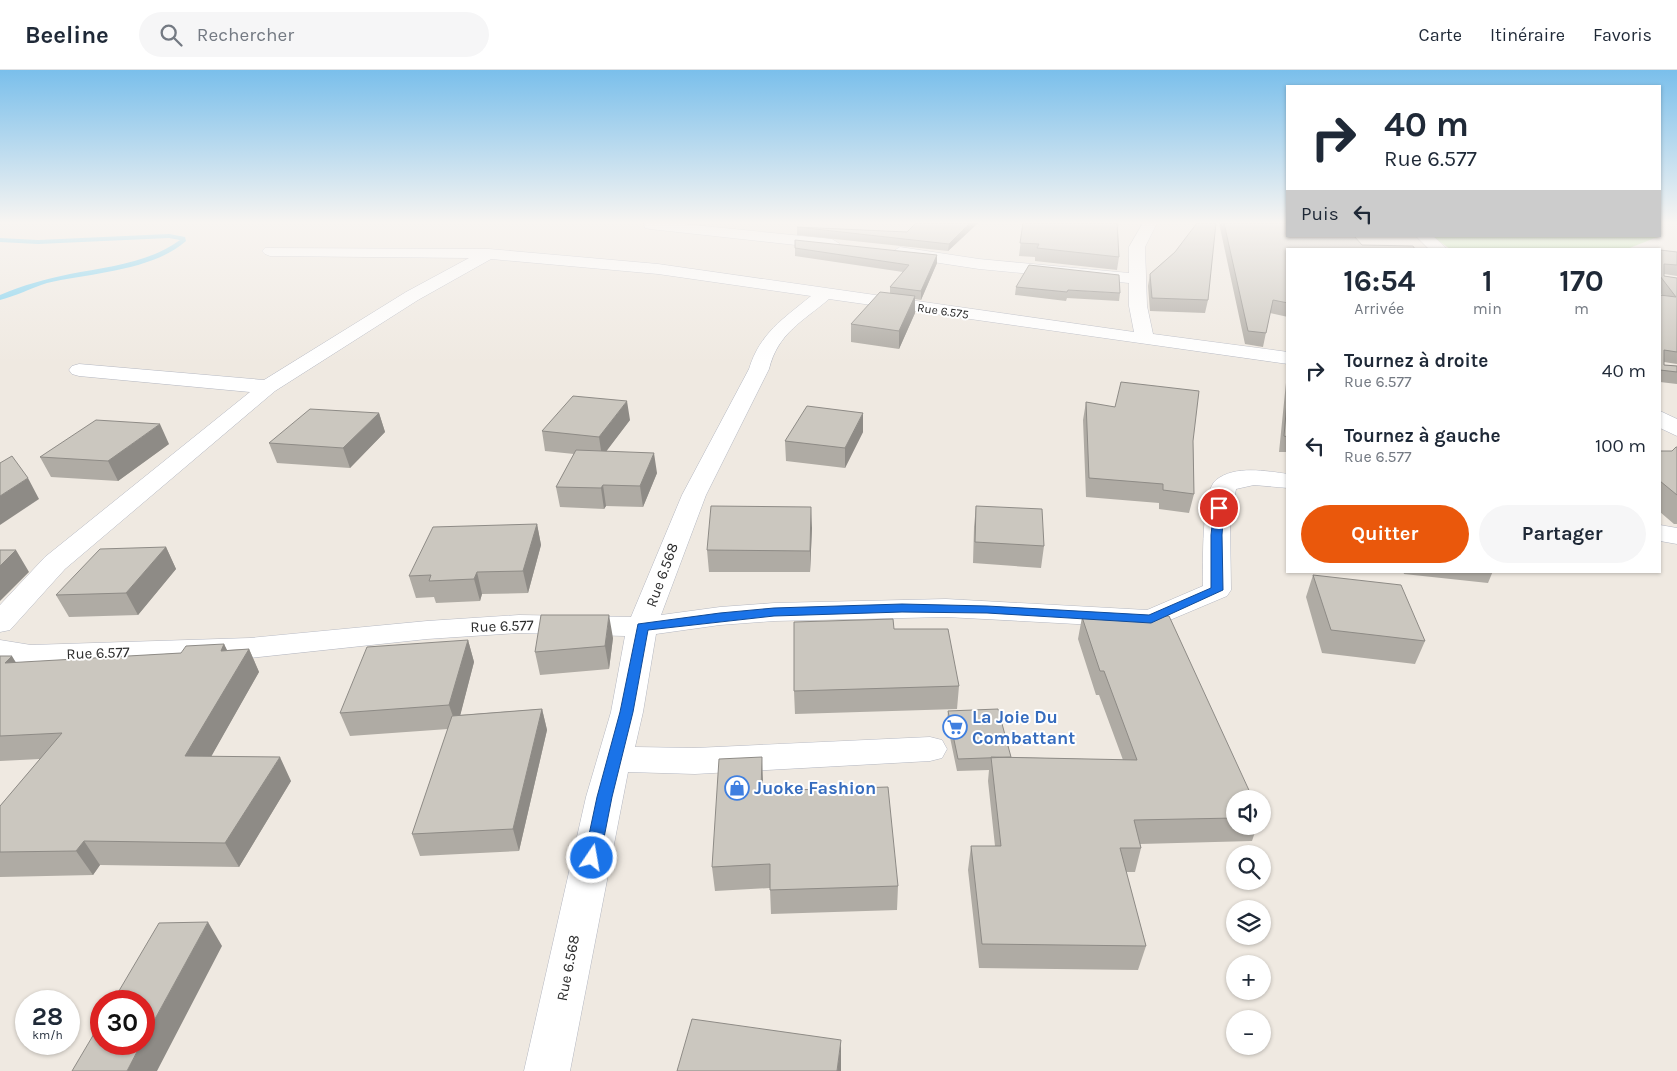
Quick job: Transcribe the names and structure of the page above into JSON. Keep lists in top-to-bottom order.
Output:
{
  "streets": {
    "street": ["Rue 6.575", "Rue 6.568", "Rue 6.577"]
  },
  "crossings": [
    ["Rue 6.575", "Rue 6.568"],
    ["Rue 6.568", "Rue 6.577"]
  ],
  "places": {
    "supermarket": ["La Joie Du Combattant"],
    "shop": ["Juoke Fashion"]
  },
  "page": {
    "header": "Beeline",
    "search": "Rechercher",
    "nav": ["Carte", "Itinéraire", "Favoris"],
    "turn": ["40 m", "Rue 6.577"],
    "then": "Puis",
    "eta": [
      "16:54",
      "Arrivée",
      "1",
      "min",
      "170",
      "m"
    ],
    "list": [
      {
        "name": "Tournez à droite",
        "note": "Rue 6.577",
        "value": "40 m"
      },
      {
        "name": "Tournez à gauche",
        "note": "Rue 6.577",
        "value": "100 m"
      }
    ],
    "buttons": ["Quitter", "Partager"],
    "map_buttons": ["+", "−"],
    "speed": "28 km/h",
    "limit": "30"
  }
}
